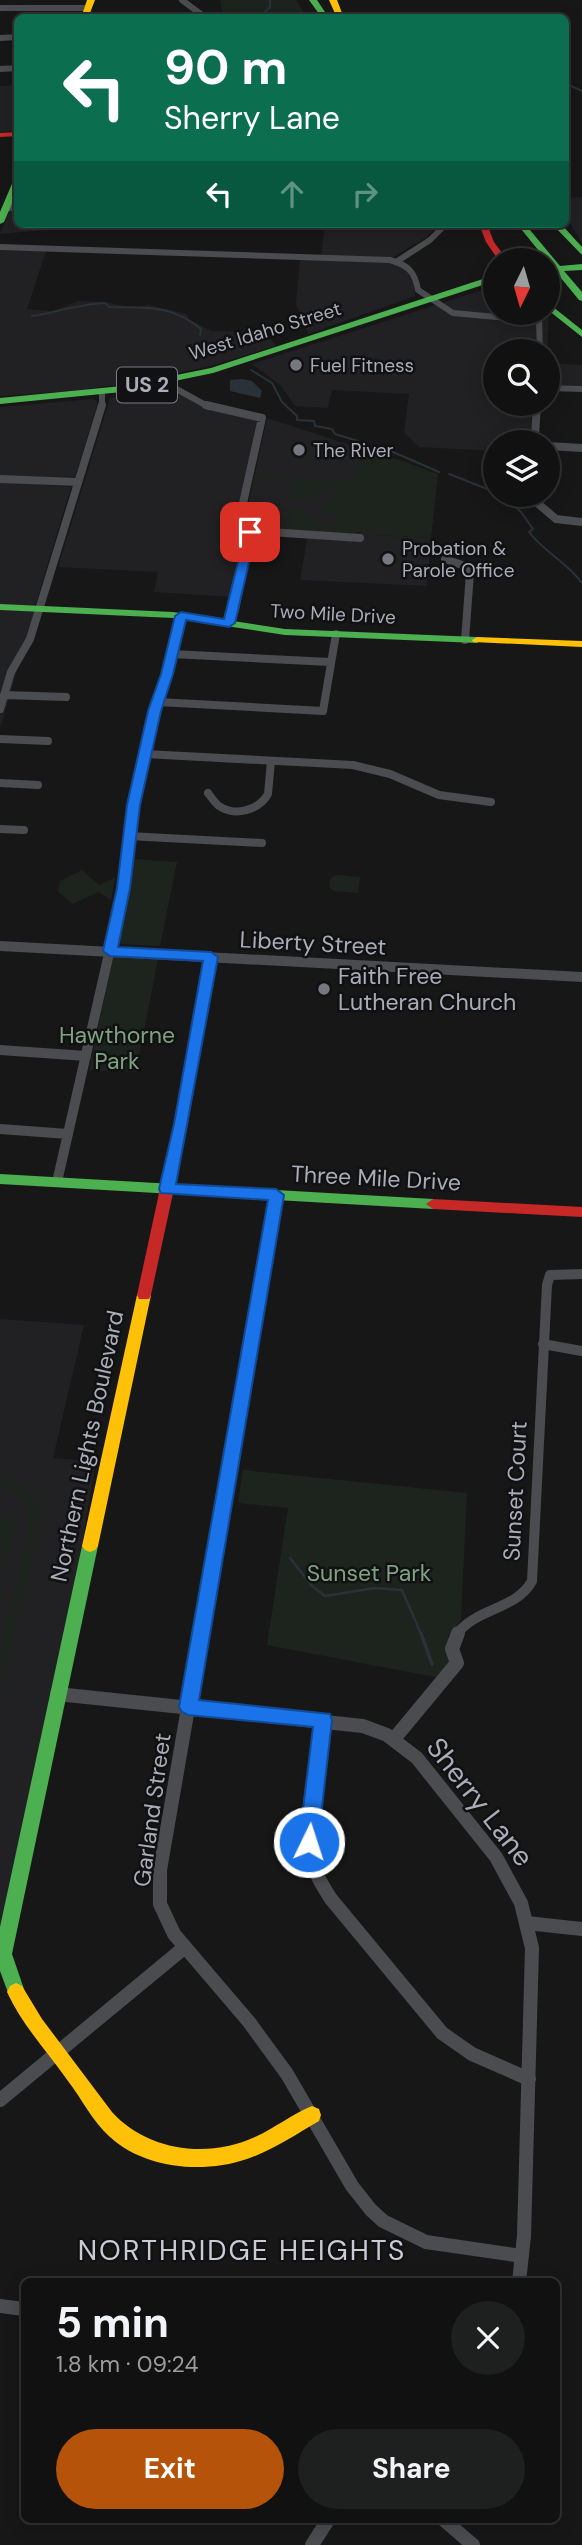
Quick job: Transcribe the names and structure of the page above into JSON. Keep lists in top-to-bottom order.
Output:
{
  "streets": {
    "main road": [
      "West Idaho Street",
      "US 2",
      "Two Mile Drive",
      "Three Mile Drive",
      "Northern Lights Boulevard"
    ],
    "street": [
      "Liberty Street",
      "Sunset Court",
      "Sherry Lane",
      "Garland Street"
    ]
  },
  "crossings": [
    ["Liberty Street", "Northern Lights Boulevard"],
    ["Three Mile Drive", "Northern Lights Boulevard"],
    ["Three Mile Drive", "Garland Street"],
    ["Northern Lights Boulevard", "Sherry Lane"],
    ["Sunset Court", "Sherry Lane"],
    ["Sherry Lane", "Garland Street"]
  ],
  "districts": ["NORTHRIDGE HEIGHTS"],
  "parks": ["Hawthorne Park", "Sunset Park"],
  "places": [
    "Fuel Fitness",
    "The River",
    "Probation & Parole Office",
    "Faith Free Lutheran Church"
  ],
  "north": "bottom",
  "page": {
    "turn": ["90 m", "Sherry Lane"],
    "heading": ["5 min", "1.8 km · 09:24"],
    "buttons": ["Exit", "Share"]
  }
}
